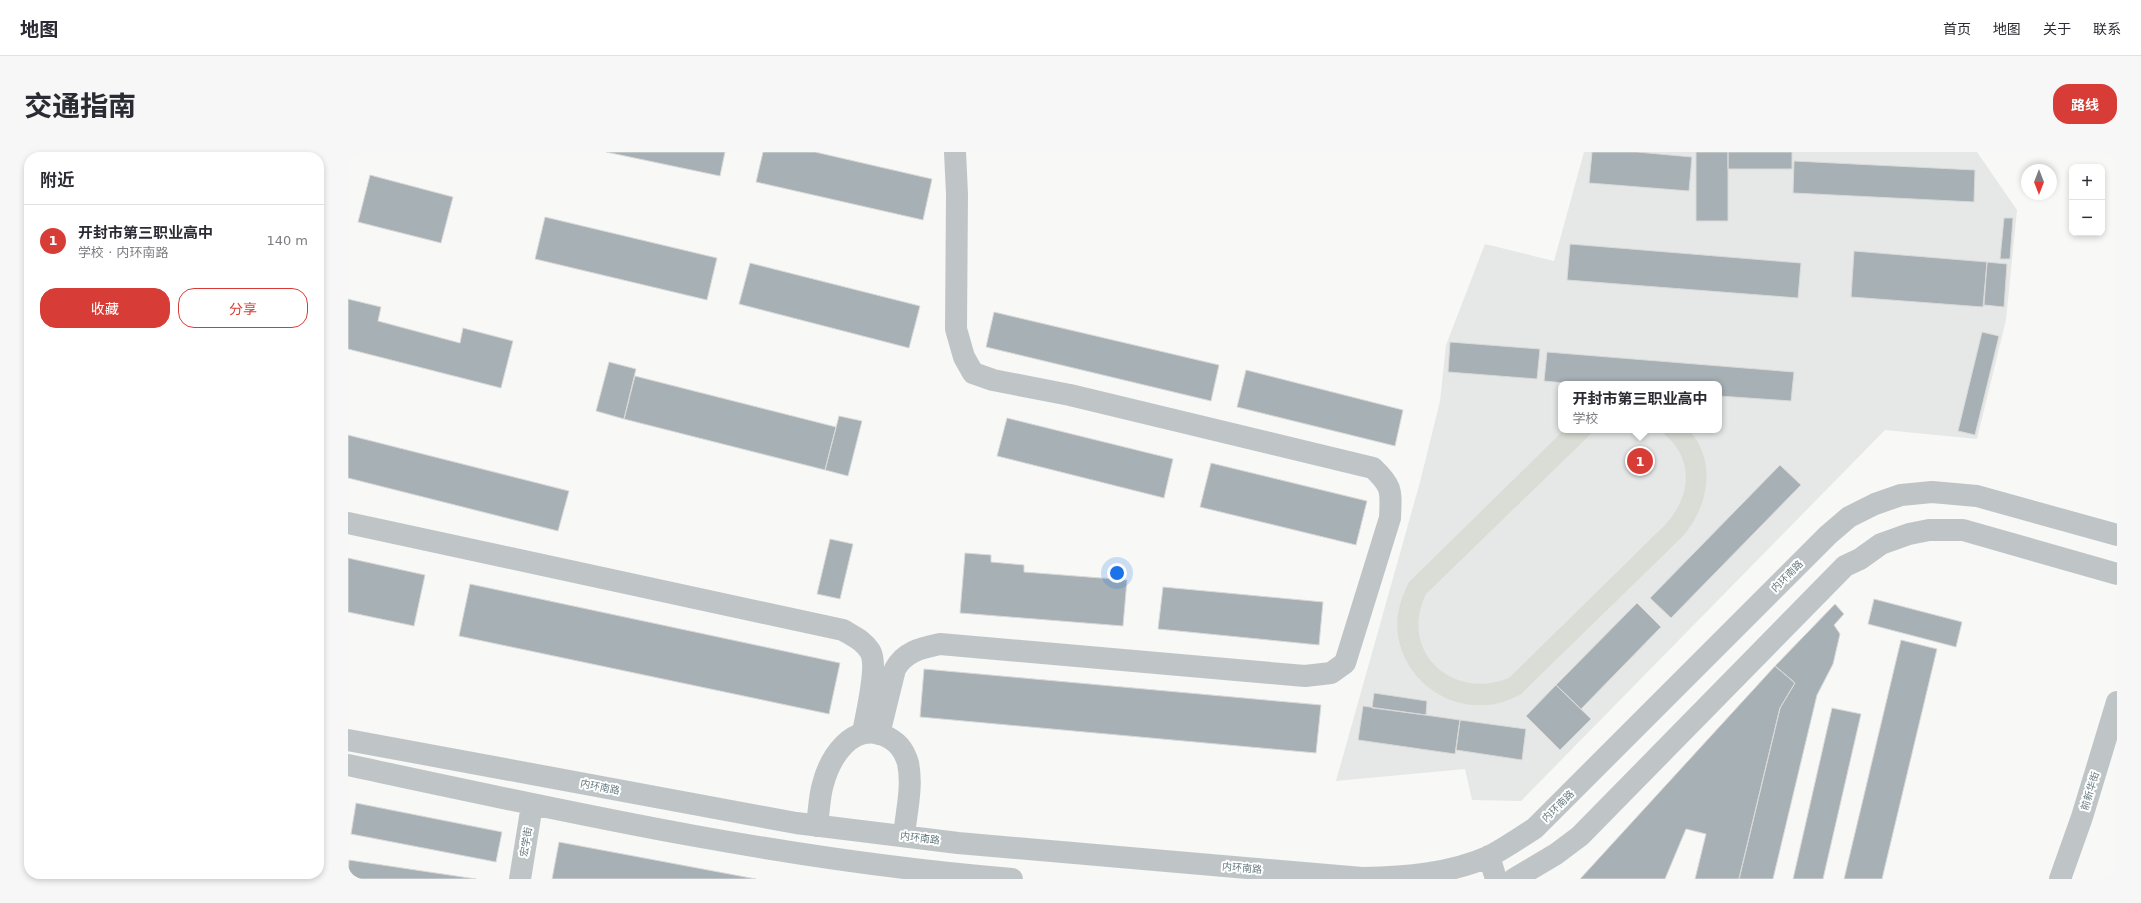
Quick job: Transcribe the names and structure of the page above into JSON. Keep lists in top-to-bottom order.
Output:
{
  "streets": {
    "street": ["内环南路", "前新华街", "宏学街"]
  },
  "north": "bottom",
  "page": {
    "header": "地图",
    "nav": [
      "首页",
      "地图",
      "关于",
      "联系"
    ],
    "title": "交通指南",
    "buttons": [
      "路线",
      ["收藏", "分享"]
    ],
    "heading": "附近",
    "map_buttons": ["+", "−"],
    "list": [
      {
        "mark": "1",
        "name": "开封市第三职业高中",
        "note": "学校 · 内环南路",
        "value": "140 m"
      }
    ],
    "popup": ["开封市第三职业高中", "学校"],
    "pins": "1"
  }
}
